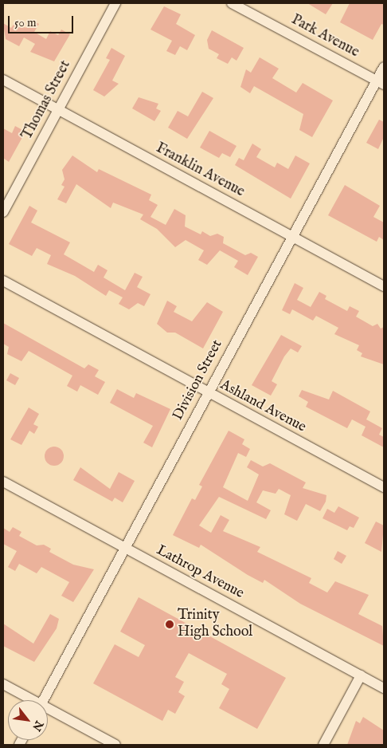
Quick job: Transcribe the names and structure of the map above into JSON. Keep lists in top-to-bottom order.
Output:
{
  "streets": {
    "street": [
      "Park Avenue",
      "Thomas Street",
      "Franklin Avenue",
      "Division Street",
      "Ashland Avenue",
      "Lathrop Avenue"
    ]
  },
  "crossings": [
    ["Park Avenue", "Division Street"],
    ["Thomas Street", "Franklin Avenue"],
    ["Franklin Avenue", "Division Street"],
    ["Division Street", "Ashland Avenue"],
    ["Division Street", "Lathrop Avenue"]
  ],
  "places": ["Trinity High School"],
  "scale_bar": "50 m",
  "north": "bottom right"
}
